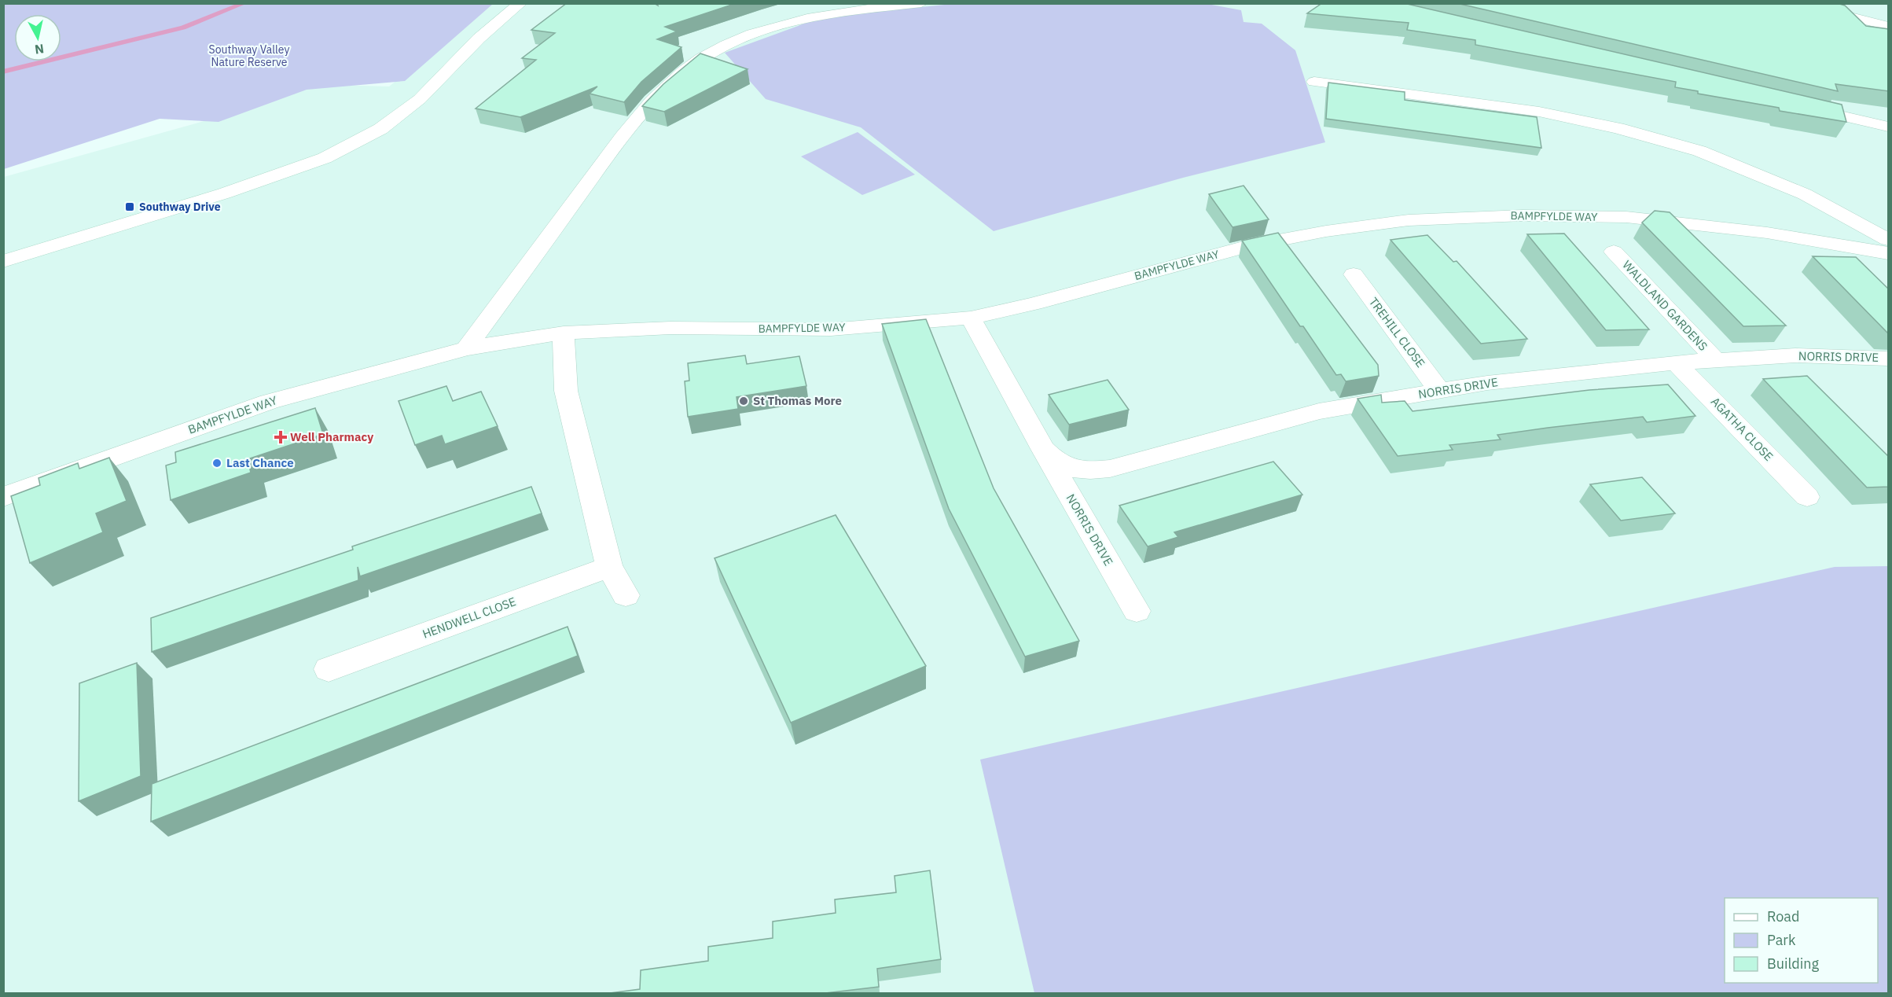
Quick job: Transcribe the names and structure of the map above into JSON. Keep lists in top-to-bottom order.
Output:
{
  "streets": {
    "street": [
      "BAMPFYLDE WAY",
      "WALDLAND GARDENS",
      "TREHILL CLOSE",
      "NORRIS DRIVE",
      "AGATHA CLOSE",
      "HENDWELL CLOSE"
    ]
  },
  "crossings": [
    ["BAMPFYLDE WAY", "NORRIS DRIVE"],
    ["WALDLAND GARDENS", "NORRIS DRIVE"],
    ["TREHILL CLOSE", "NORRIS DRIVE"],
    ["NORRIS DRIVE", "AGATHA CLOSE"]
  ],
  "parks": ["Southway Valley Nature Reserve"],
  "places": {
    "transit": ["Southway Drive"],
    "other": ["St Thomas More", "Last Chance"],
    "health": ["Well Pharmacy"]
  },
  "legend": ["Road", "Park", "Building"],
  "north": "bottom"
}
